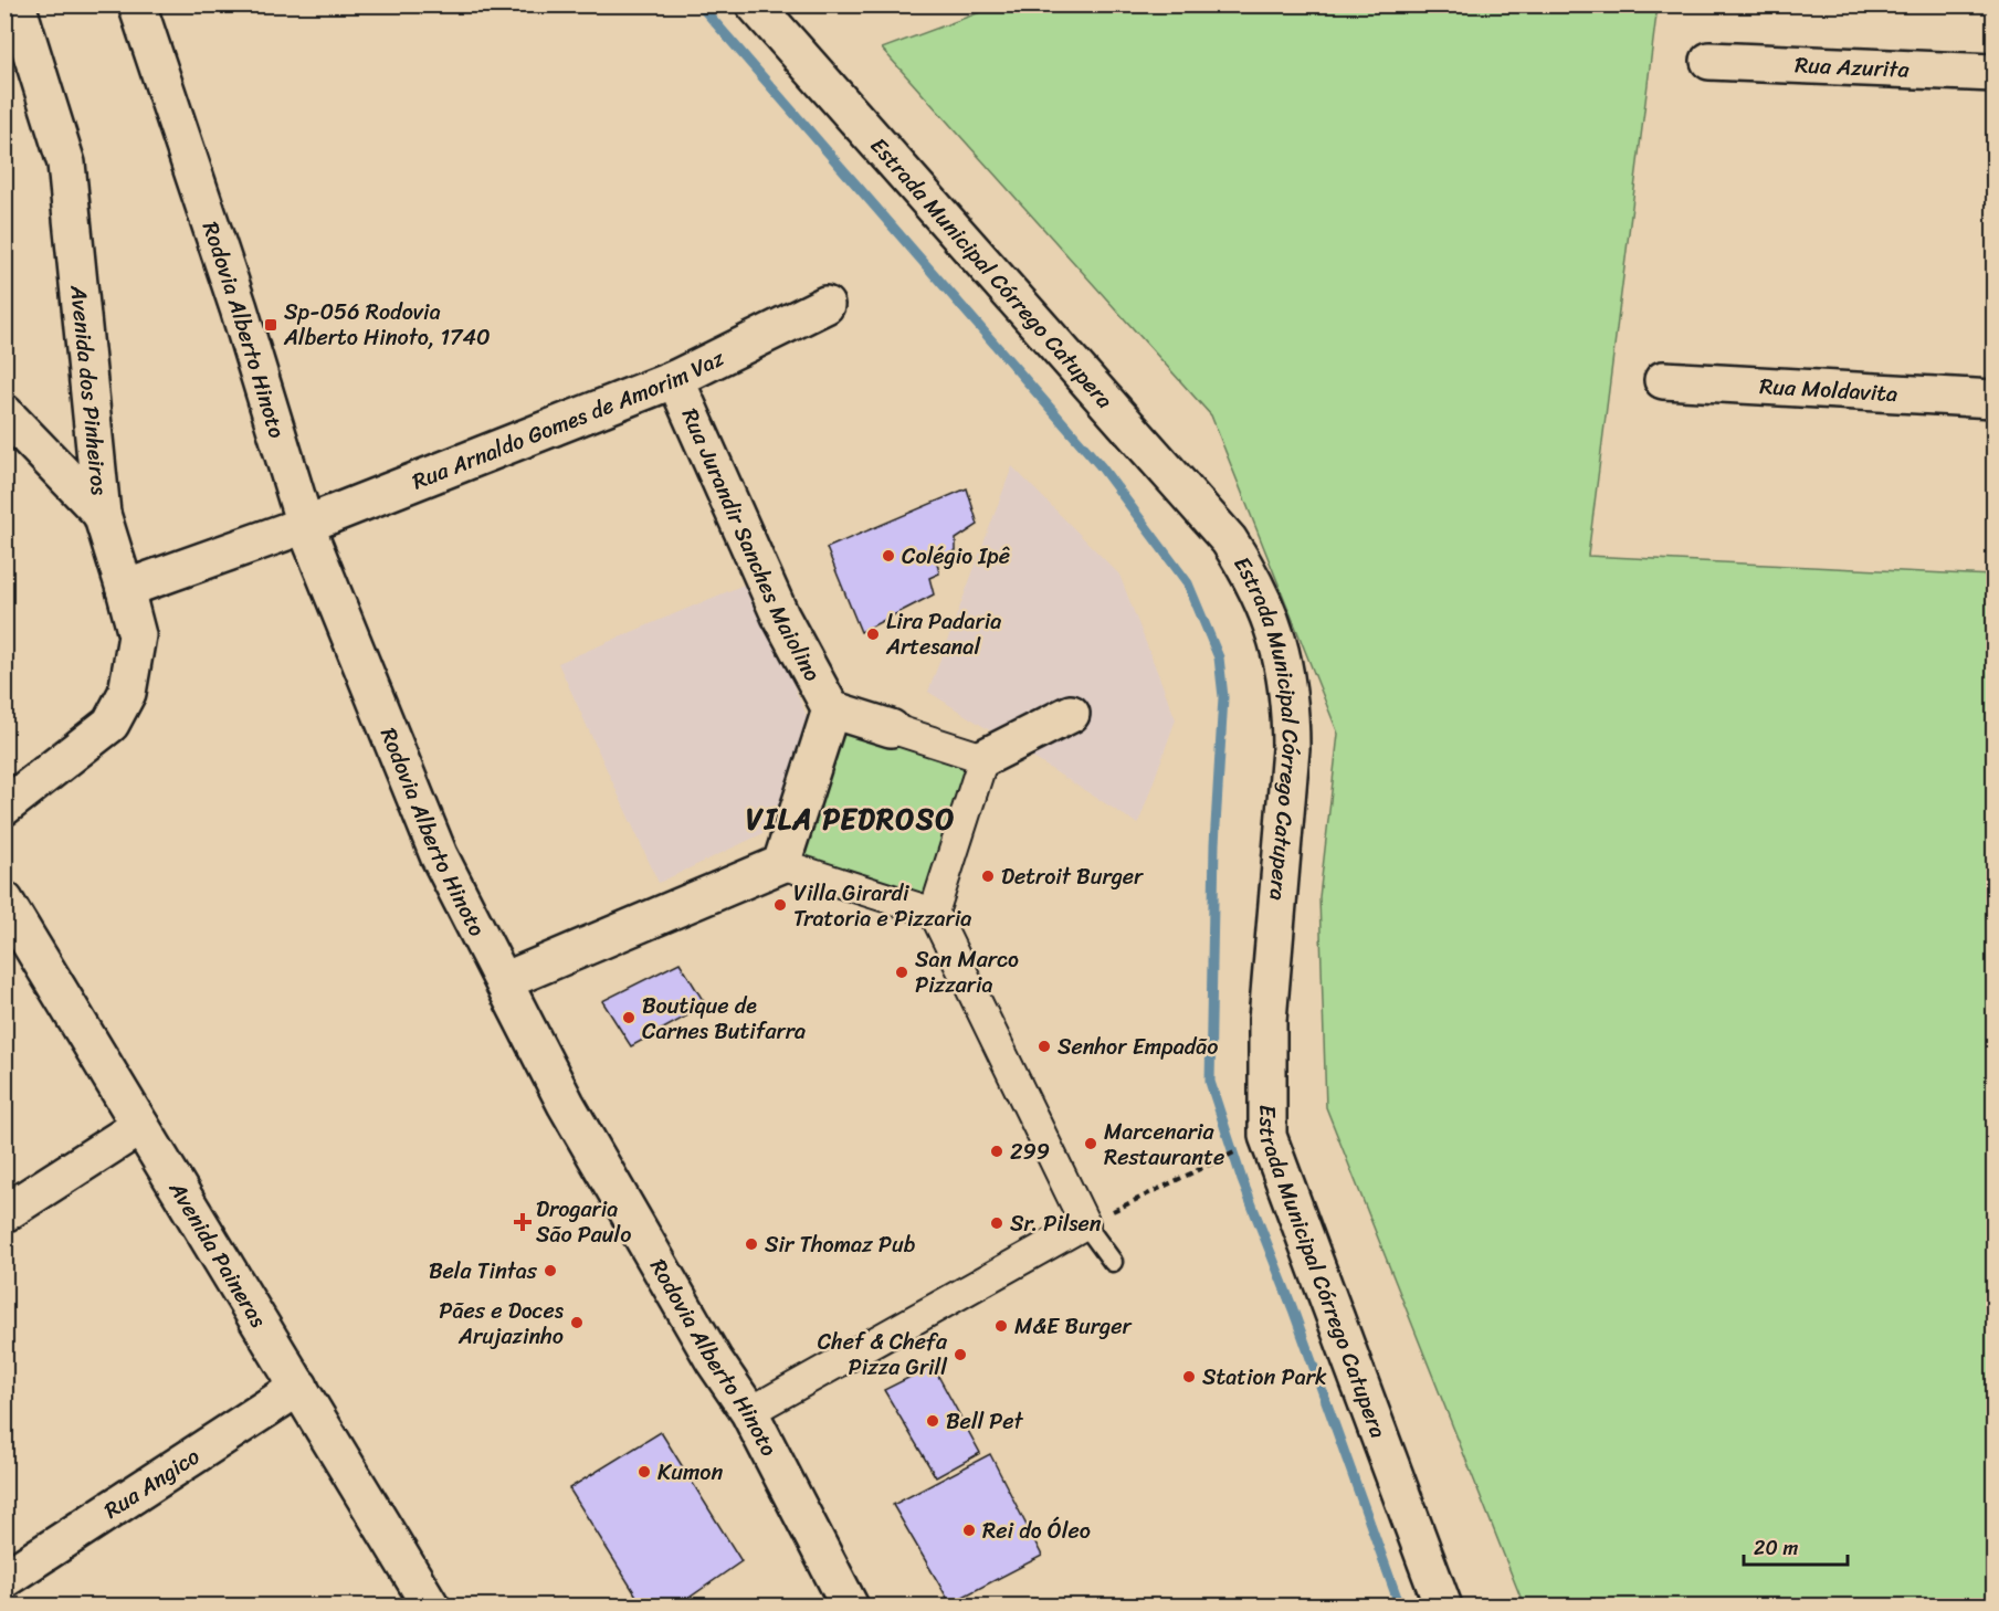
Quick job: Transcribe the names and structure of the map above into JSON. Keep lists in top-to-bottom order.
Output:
{
  "streets": {
    "street": [
      "Rua Azurita",
      "Estrada Municipal Córrego Catupera",
      "Rodovia Alberto Hinoto",
      "Avenida dos Pinheiros",
      "Rua Moldavita",
      "Rua Arnaldo Gomes de Amorim Vaz",
      "Rua Jurandir Sanches Maiolino",
      "Avenida Paineras",
      "Rua Angico"
    ]
  },
  "crossings": [
    ["Rodovia Alberto Hinoto", "Rua Arnaldo Gomes de Amorim Vaz"],
    ["Rua Arnaldo Gomes de Amorim Vaz", "Rua Jurandir Sanches Maiolino"],
    ["Avenida Paineras", "Rua Angico"]
  ],
  "districts": ["VILA PEDROSO"],
  "places": {
    "transit": ["Sp-056 Rodovia Alberto Hinoto, 1740"],
    "other": [
      "Colégio Ipê",
      "Lira Padaria Artesanal",
      "Detroit Burger",
      "Villa Girardi Tratoria e Pizzaria",
      "San Marco Pizzaria",
      "Boutique de Carnes Butifarra",
      "Senhor Empadão",
      "Marcenaria Restaurante",
      "299",
      "Sr. Pilsen",
      "Sir Thomaz Pub",
      "Bela Tintas",
      "Pães e Doces Arujazinho",
      "M&E Burger",
      "Chef & Chefa Pizza Grill",
      "Station Park",
      "Bell Pet",
      "Kumon",
      "Rei do Óleo"
    ],
    "health": ["Drogaria São Paulo"]
  },
  "scale_bar": "20 m"
}
